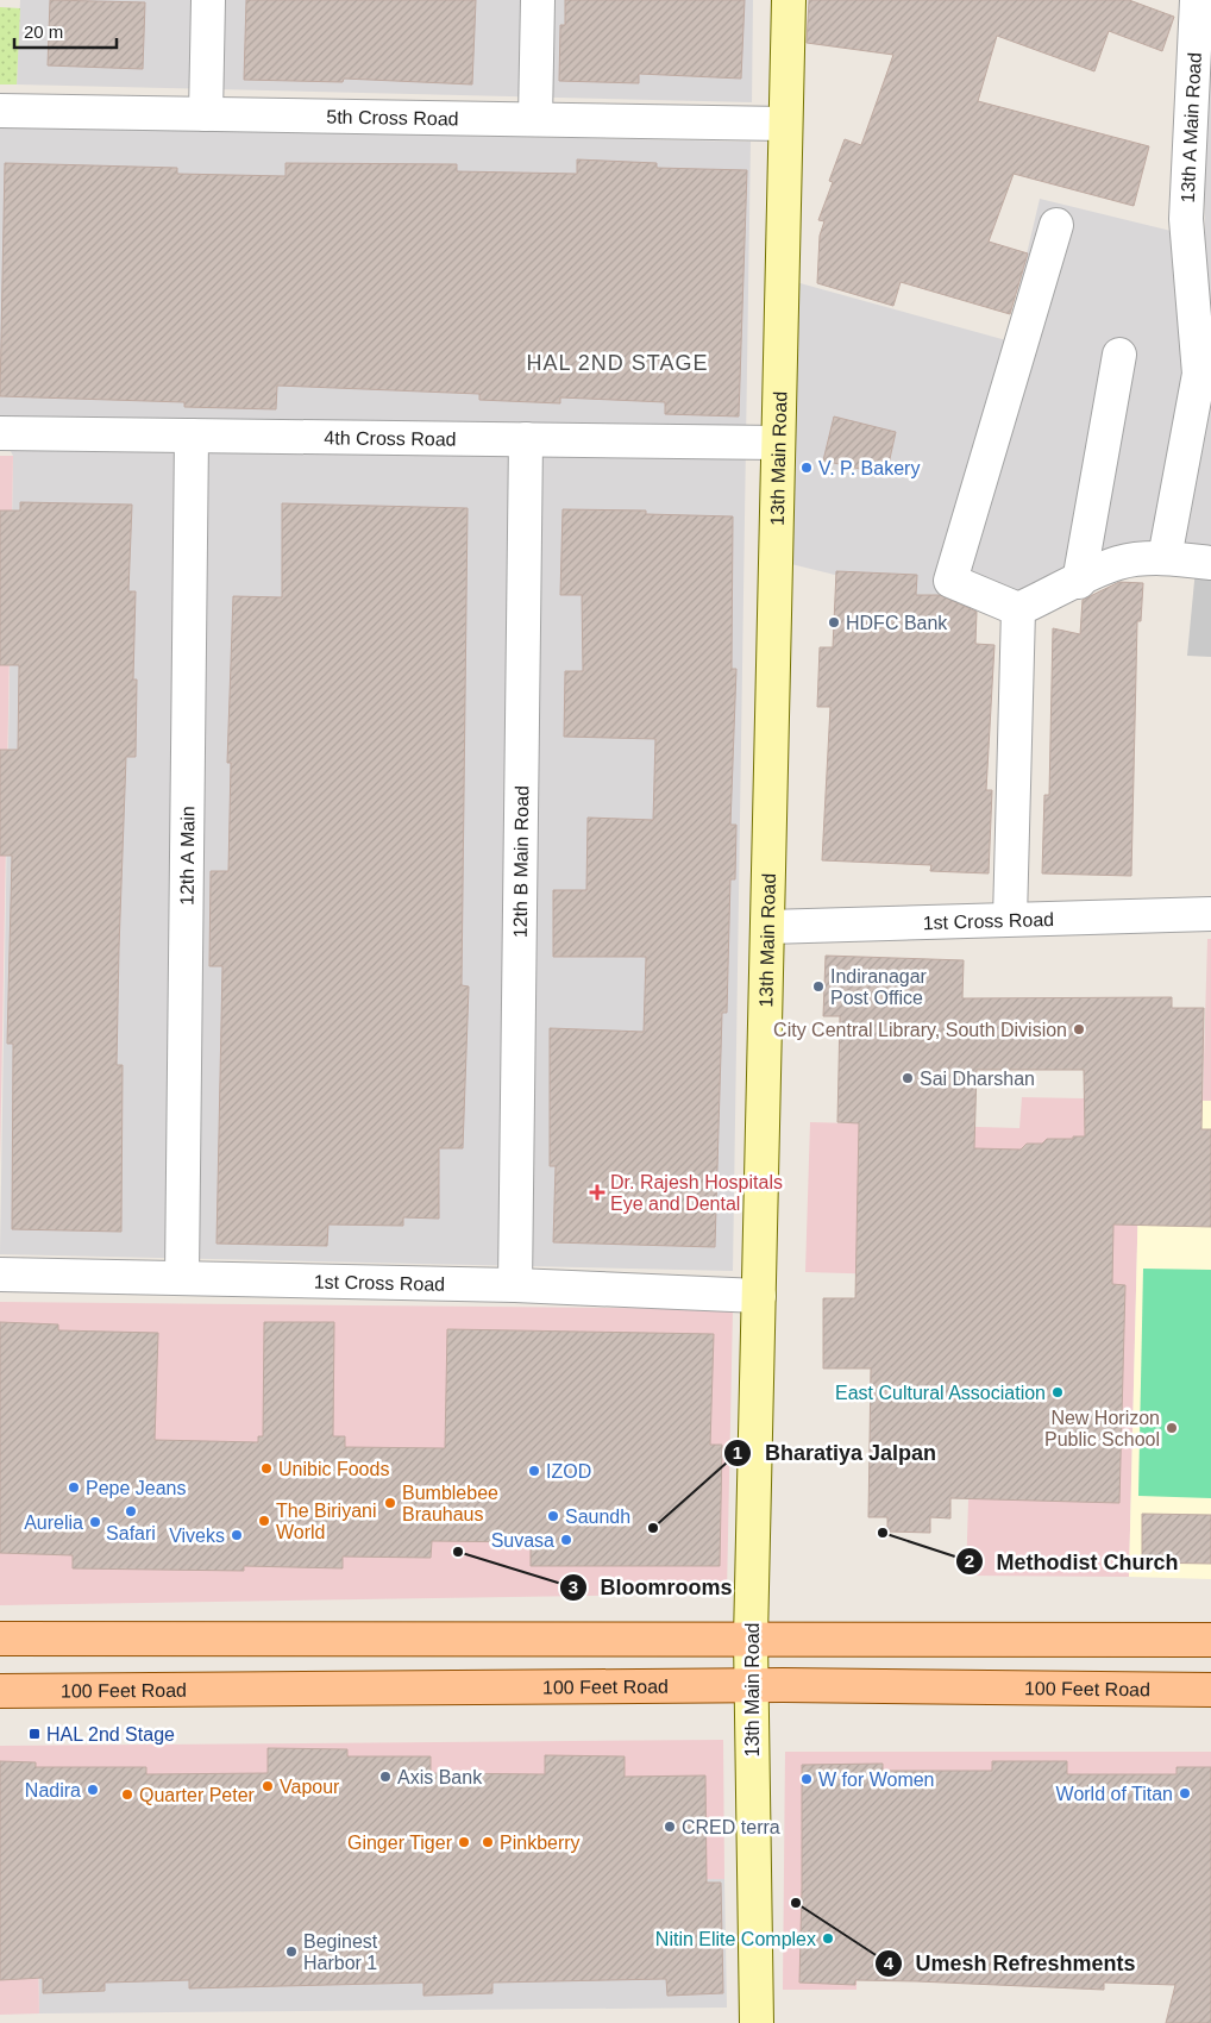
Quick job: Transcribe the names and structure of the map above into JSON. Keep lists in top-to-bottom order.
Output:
{
  "streets": {
    "main road": ["100 Feet Road"],
    "street": [
      "5th Cross Road",
      "13th A Main Road",
      "4th Cross Road",
      "13th Main Road",
      "12th A Main",
      "12th B Main Road",
      "1st Cross Road"
    ]
  },
  "crossings": [
    ["5th Cross Road", "13th Main Road"],
    ["4th Cross Road", "13th Main Road"],
    ["4th Cross Road", "12th A Main"],
    ["4th Cross Road", "12th B Main Road"],
    ["13th Main Road", "1st Cross Road"],
    ["13th Main Road", "100 Feet Road"],
    ["12th A Main", "1st Cross Road"],
    ["12th B Main Road", "1st Cross Road"]
  ],
  "districts": ["HAL 2ND STAGE"],
  "places": {
    "other": [
      "V. P. Bakery",
      "HDFC Bank",
      "Indiranagar Post Office",
      "City Central Library, South Division",
      "Sai Dharshan",
      "East Cultural Association",
      "New Horizon Public School",
      "Unibic Foods",
      "IZOD",
      "Pepe Jeans",
      "Bumblebee Brauhaus",
      "Safari",
      "Saundh",
      "The Biriyani World",
      "Aurelia",
      "Bharatiya Jalpan",
      "Methodist Church",
      "Viveks",
      "Suvasa",
      "Bloomrooms",
      "Axis Bank",
      "W for Women",
      "Vapour",
      "Nadira",
      "World of Titan",
      "Quarter Peter",
      "CRED terra",
      "Ginger Tiger",
      "Pinkberry",
      "Umesh Refreshments",
      "Nitin Elite Complex",
      "Beginest Harbor 1"
    ],
    "health": ["Dr. Rajesh Hospitals Eye and Dental"],
    "transit": ["HAL 2nd Stage"]
  },
  "scale_bar": "20 m"
}
